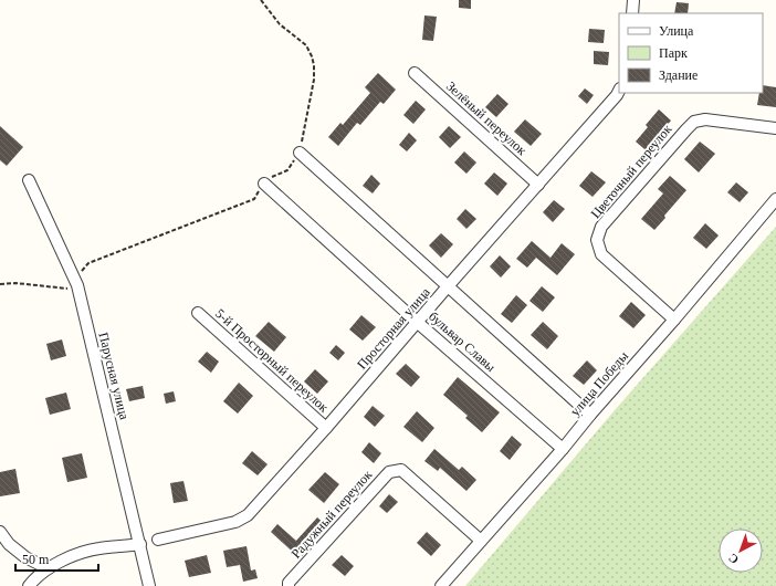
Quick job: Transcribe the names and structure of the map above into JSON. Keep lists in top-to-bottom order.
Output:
{
  "streets": {
    "street": [
      "Зелёный переулок",
      "Цветочный переулок",
      "Просторная улица",
      "бульвар Славы",
      "5-й Просторный переулок",
      "Парусная улица",
      "улица Победы",
      "Радужный переулок"
    ]
  },
  "crossings": [
    ["Зелёный переулок", "Просторная улица"],
    ["Цветочный переулок", "улица Победы"],
    ["Просторная улица", "бульвар Славы"],
    ["Просторная улица", "5-й Просторный переулок"],
    ["бульвар Славы", "улица Победы"],
    ["улица Победы", "Радужный переулок"]
  ],
  "legend": ["Улица", "Парк", "Здание"],
  "scale_bar": "50 m",
  "north": "bottom left"
}
